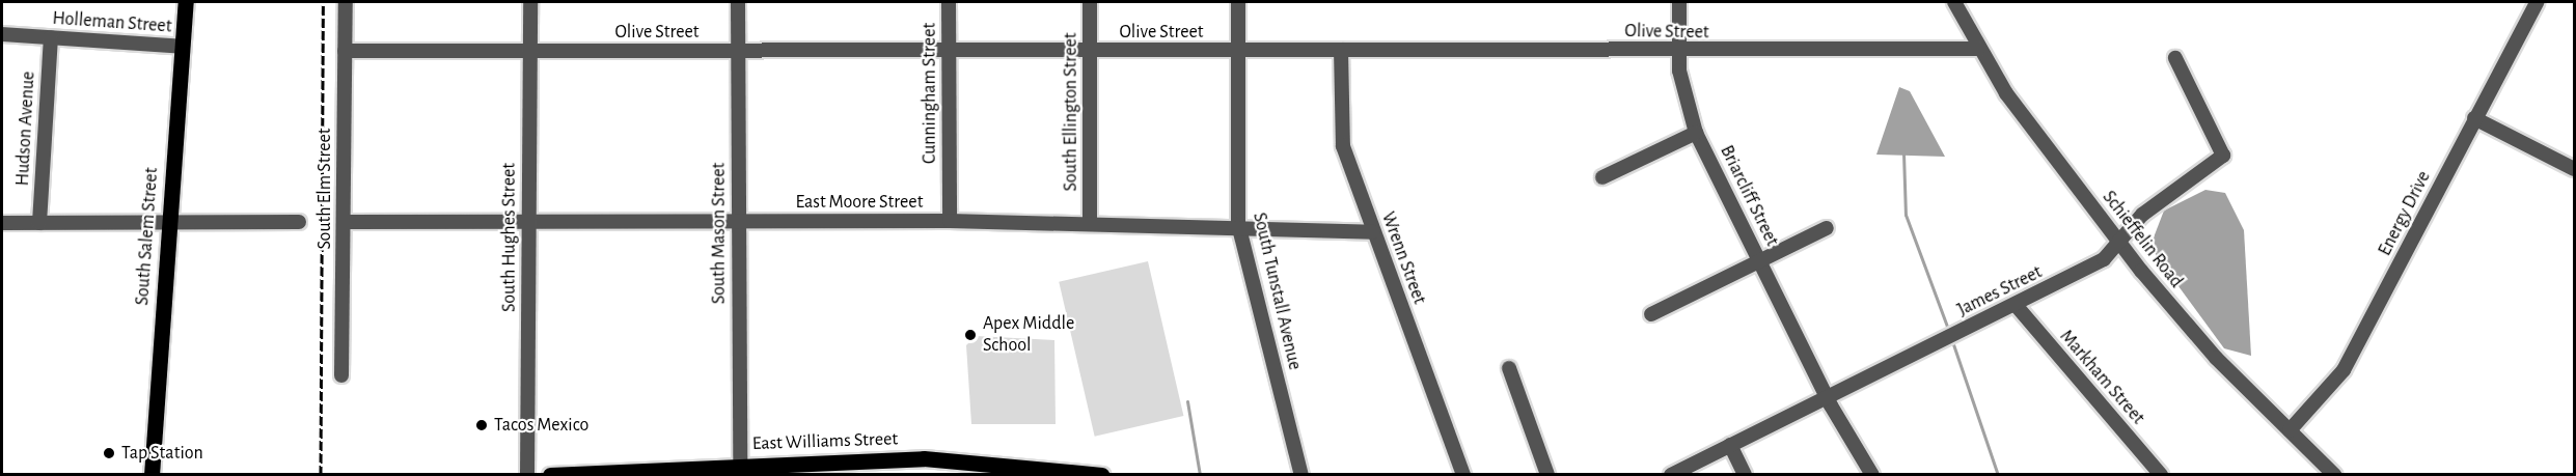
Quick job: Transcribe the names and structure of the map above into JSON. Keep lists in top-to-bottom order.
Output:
{
  "streets": {
    "main road": ["South Salem Street", "East Williams Street"],
    "street": [
      "Holleman Street",
      "Olive Street",
      "Cunningham Street",
      "South Ellington Street",
      "Hudson Avenue",
      "South Elm Street",
      "Briarcliff Street",
      "East Moore Street",
      "Energy Drive",
      "South Mason Street",
      "South Hughes Street",
      "Schieffelin Road",
      "Wrenn Street",
      "South Tunstall Avenue",
      "James Street",
      "Markham Street"
    ]
  },
  "crossings": [
    ["Holleman Street", "Hudson Avenue"],
    ["Holleman Street", "South Salem Street"],
    ["Olive Street", "Cunningham Street"],
    ["Olive Street", "South Ellington Street"],
    ["Olive Street", "South Elm Street"],
    ["Olive Street", "Briarcliff Street"],
    ["Olive Street", "South Mason Street"],
    ["Olive Street", "South Hughes Street"],
    ["Olive Street", "Schieffelin Road"],
    ["Olive Street", "Wrenn Street"],
    ["Olive Street", "South Tunstall Avenue"],
    ["Cunningham Street", "East Moore Street"],
    ["South Ellington Street", "East Moore Street"],
    ["South Elm Street", "East Moore Street"],
    ["Briarcliff Street", "James Street"],
    ["East Moore Street", "South Mason Street"],
    ["East Moore Street", "South Hughes Street"],
    ["East Moore Street", "Wrenn Street"],
    ["East Moore Street", "South Tunstall Avenue"],
    ["Energy Drive", "Schieffelin Road"],
    ["South Mason Street", "East Williams Street"],
    ["Schieffelin Road", "James Street"],
    ["James Street", "Markham Street"]
  ],
  "places": ["Apex Middle School", "Tacos Mexico", "Tap Station"]
}
